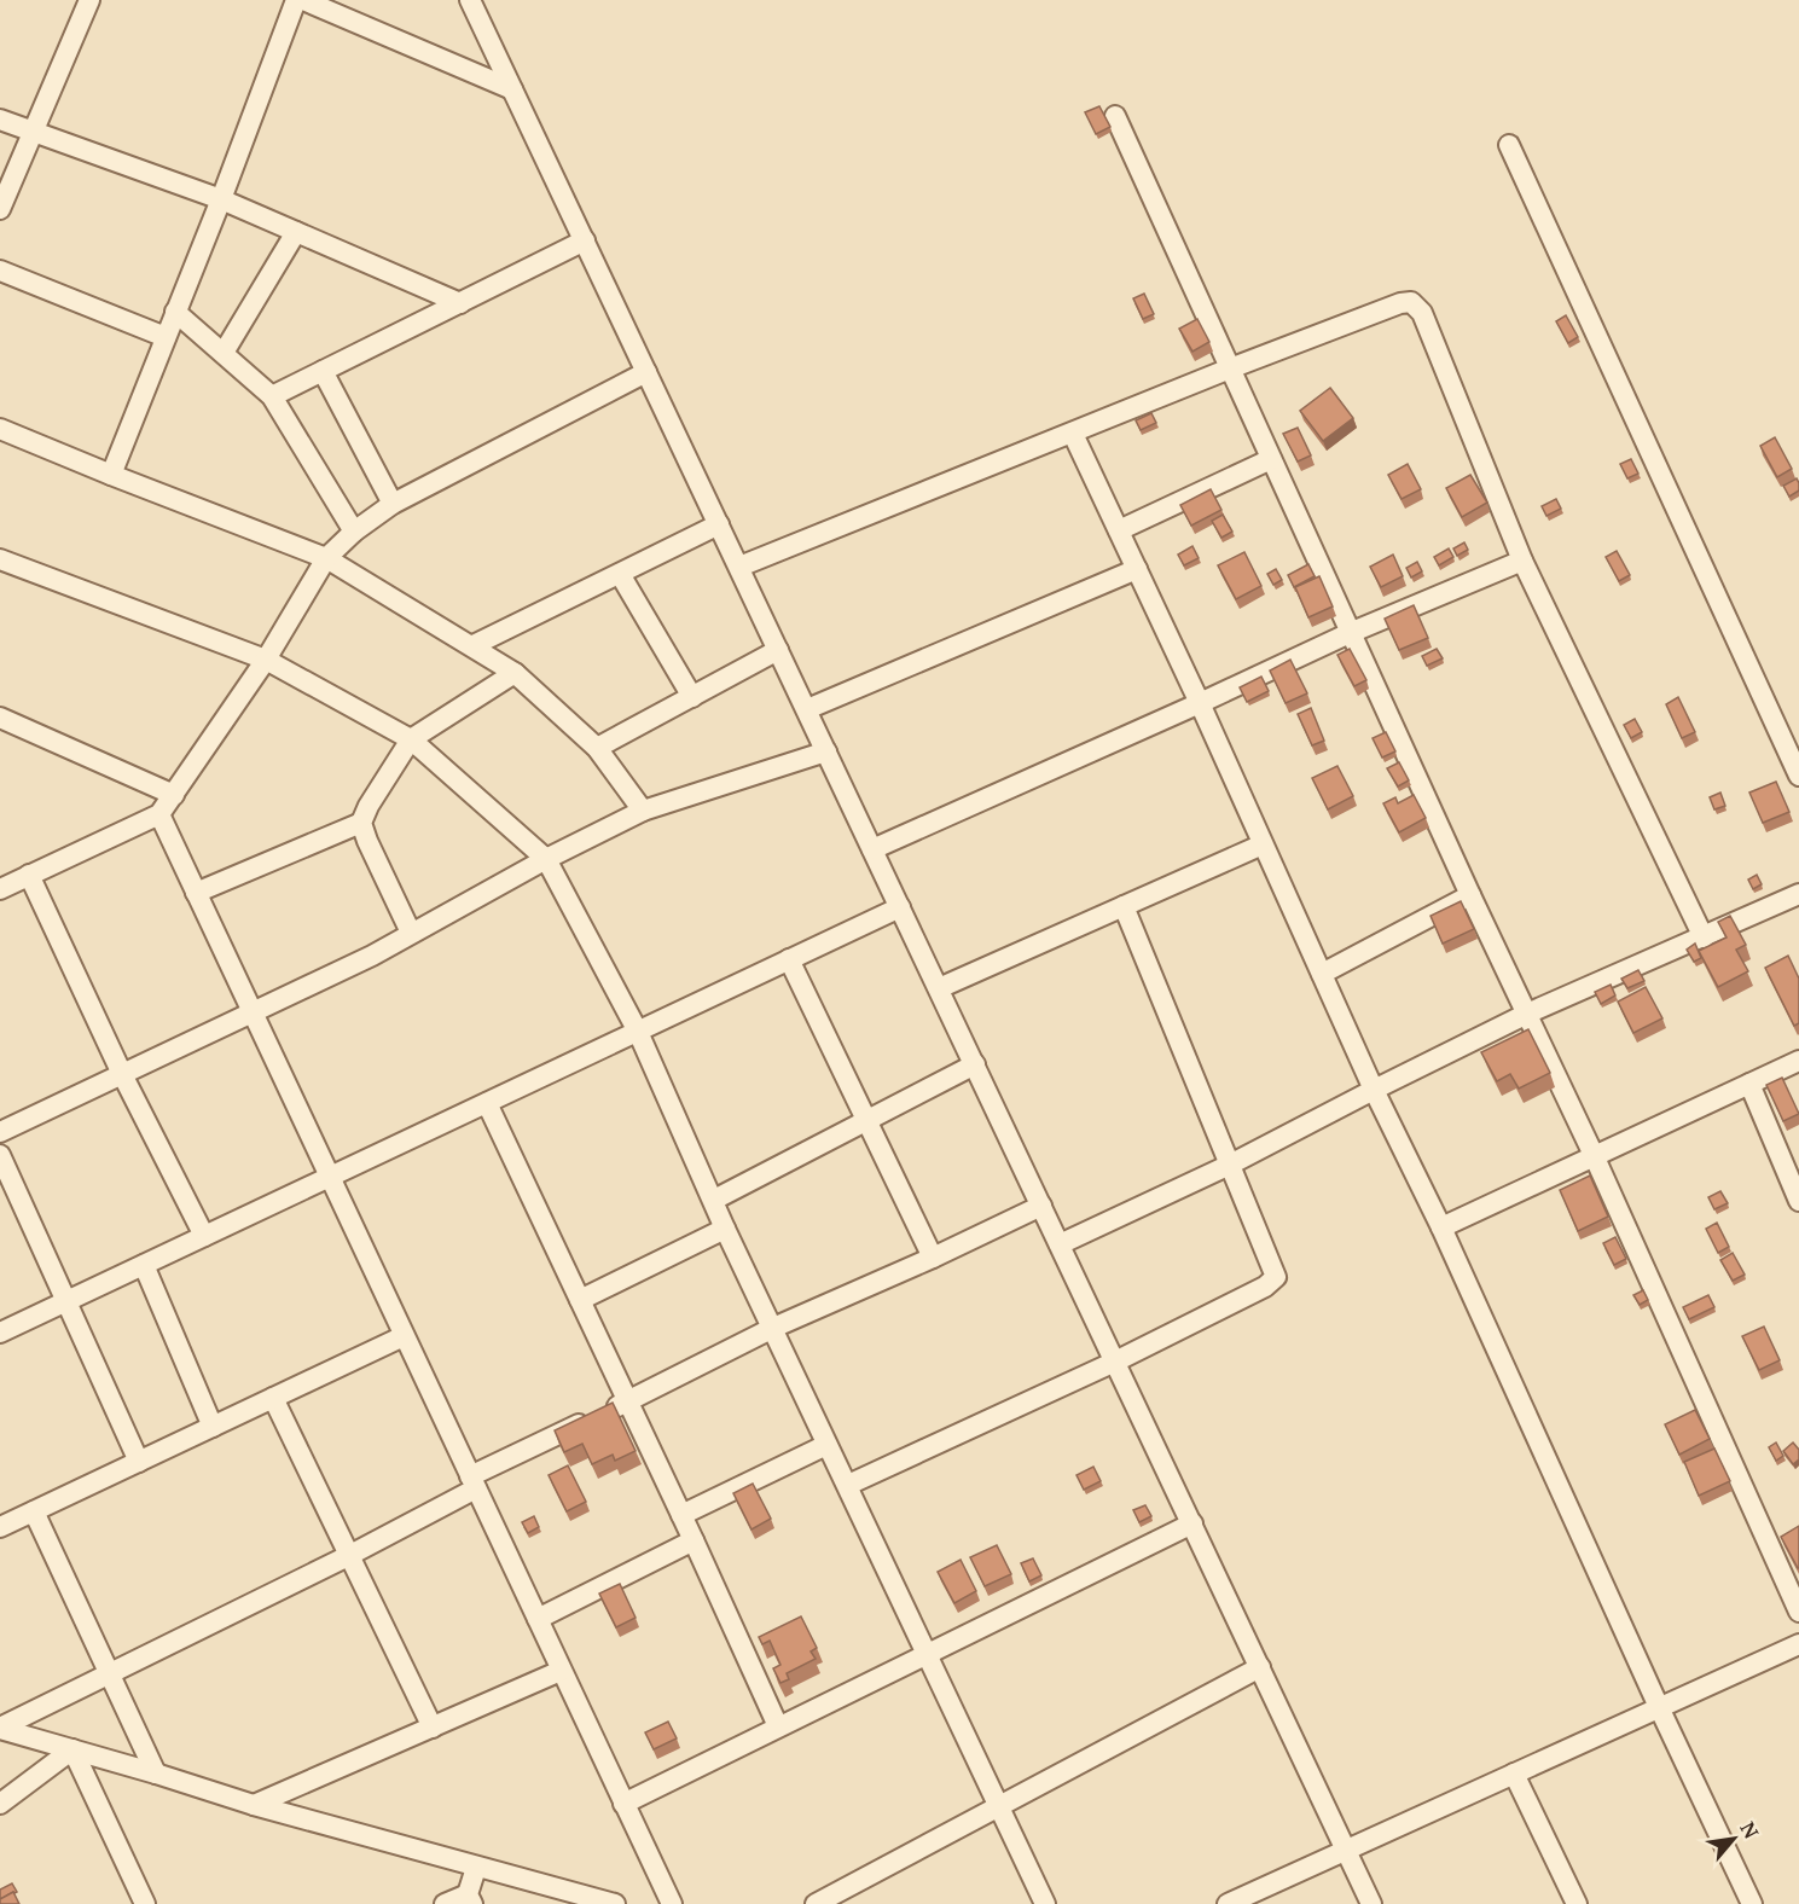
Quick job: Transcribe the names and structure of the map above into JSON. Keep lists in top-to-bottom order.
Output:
{
  "north": "top right"
}
